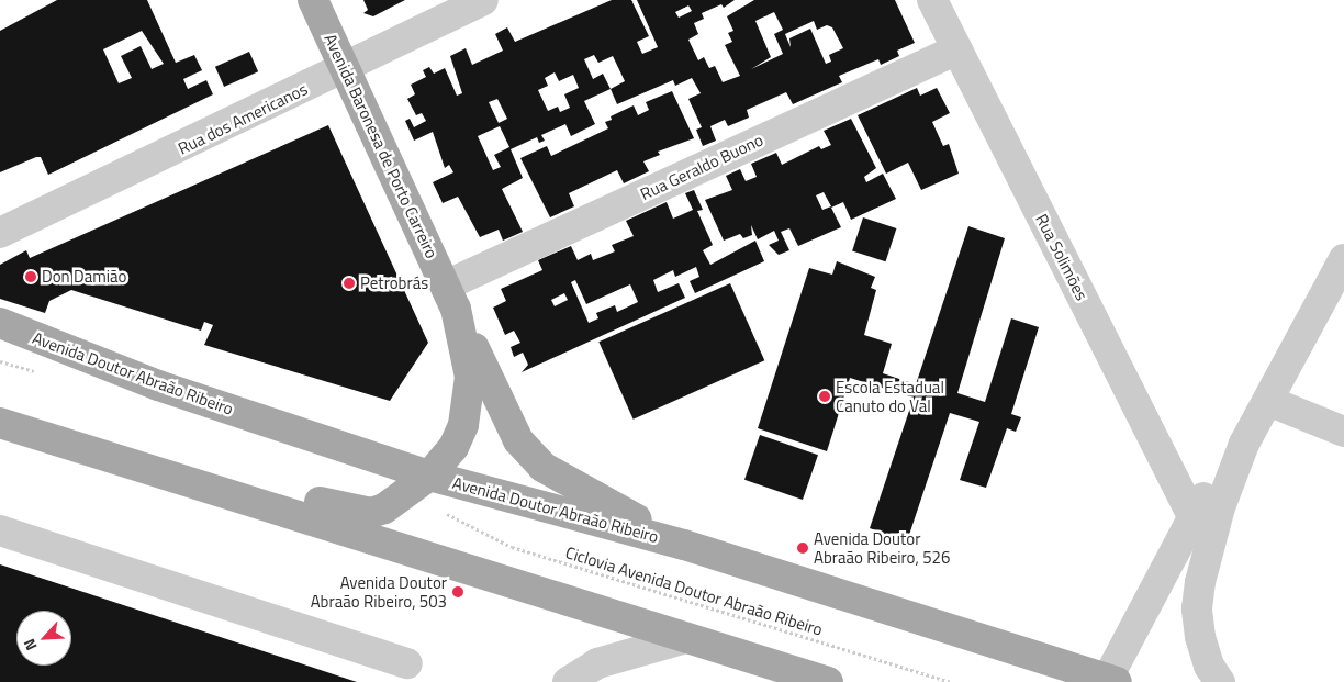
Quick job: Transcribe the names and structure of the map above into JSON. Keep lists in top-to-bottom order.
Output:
{
  "streets": {
    "main road": ["Avenida Baronesa de Porto Carreiro", "Avenida Doutor Abraão Ribeiro"],
    "street": ["Rua dos Americanos", "Rua Geraldo Buono", "Rua Solimões"],
    "path": ["Ciclovia Avenida Doutor Abraão Ribeiro"]
  },
  "crossings": [
    ["Rua dos Americanos", "Avenida Baronesa de Porto Carreiro"],
    ["Avenida Baronesa de Porto Carreiro", "Rua Geraldo Buono"],
    ["Avenida Baronesa de Porto Carreiro", "Avenida Doutor Abraão Ribeiro"],
    ["Rua Geraldo Buono", "Rua Solimões"]
  ],
  "places": [
    "Don Damião",
    "Petrobrás",
    "Escola Estadual Canuto do Val",
    "Avenida Doutor Abraão Ribeiro, 526",
    "Avenida Doutor Abraão Ribeiro, 503"
  ],
  "north": "bottom left"
}
